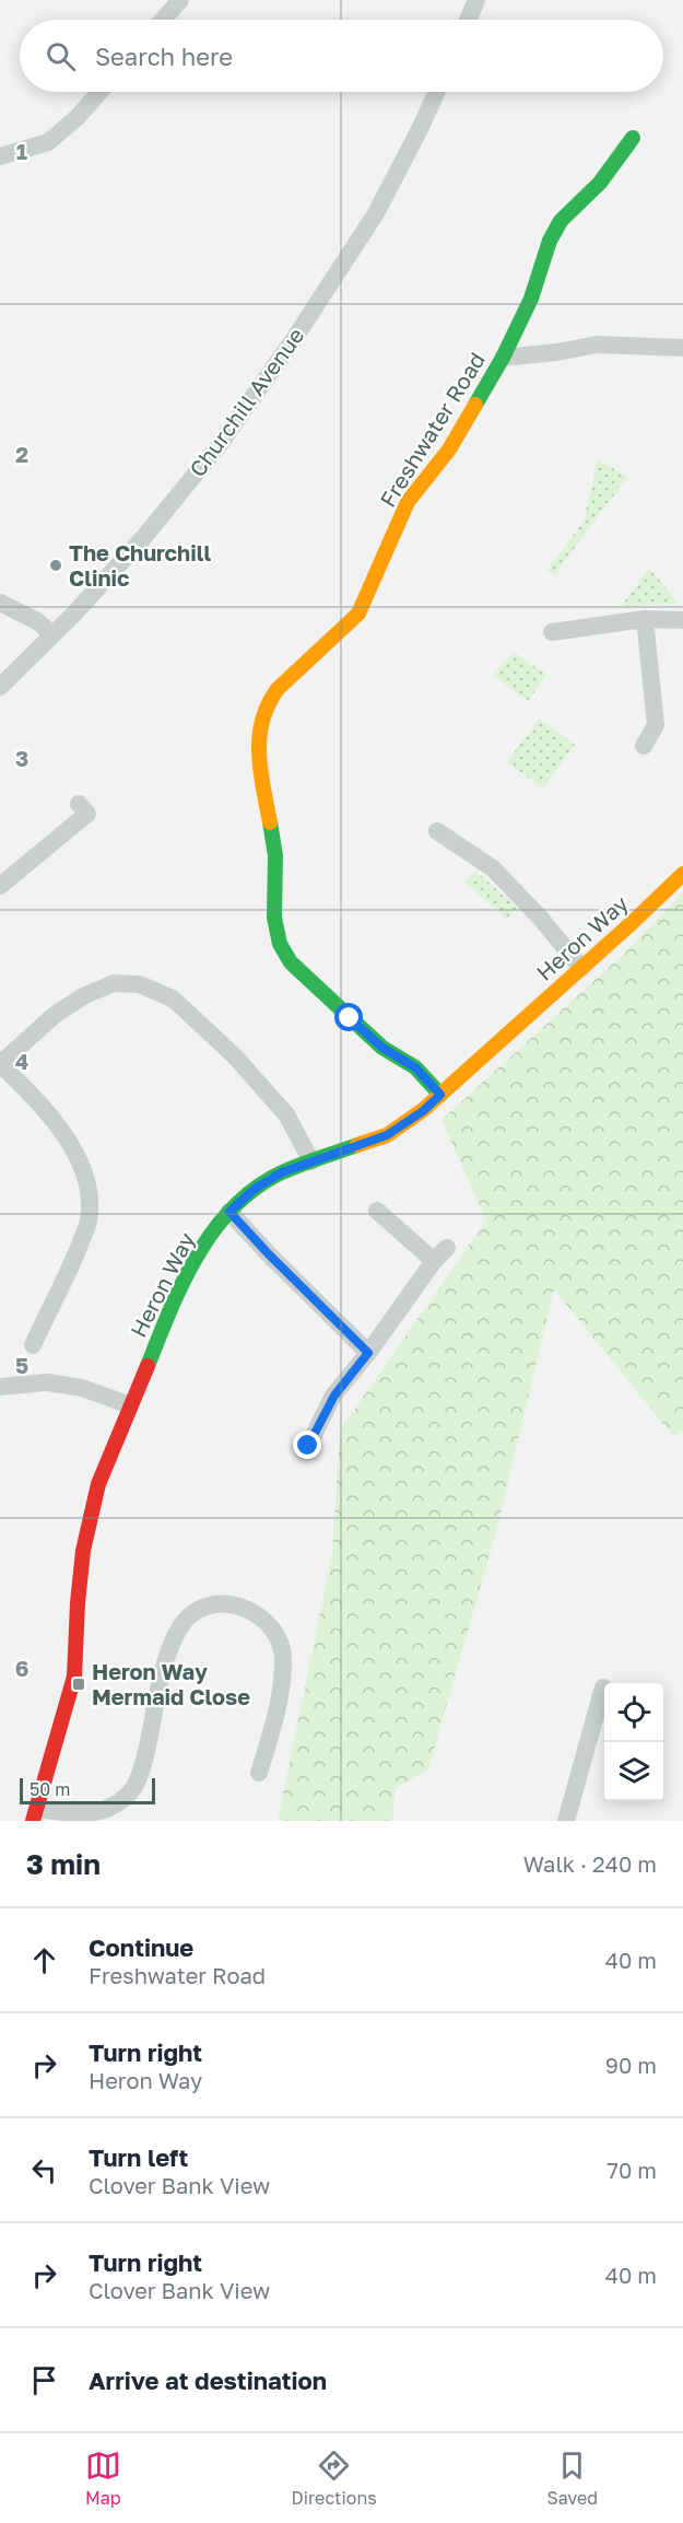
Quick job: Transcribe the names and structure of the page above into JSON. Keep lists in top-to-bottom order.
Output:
{
  "streets": {
    "street": ["Churchill Avenue", "Freshwater Road", "Heron Way"]
  },
  "crossings": [
    ["Freshwater Road", "Heron Way"]
  ],
  "places": {
    "other": ["The Churchill Clinic"],
    "transit": ["Heron Way Mermaid Close"]
  },
  "scale_bar": "50 m",
  "page": {
    "search": "Search here",
    "scale": "50 m",
    "heading": ["3 min", "Walk · 240 m"],
    "list": [
      ["Continue", "Freshwater Road", "40 m"],
      ["Turn right", "Heron Way", "90 m"],
      ["Turn left", "Clover Bank View", "70 m"],
      ["Turn right", "Clover Bank View", "40 m"],
      "Arrive at destination"
    ],
    "nav": ["Map", "Directions", "Saved"]
  },
  "grid": {
    "rows": [
      "1",
      "2",
      "3",
      "4",
      "5",
      "6"
    ]
  }
}
